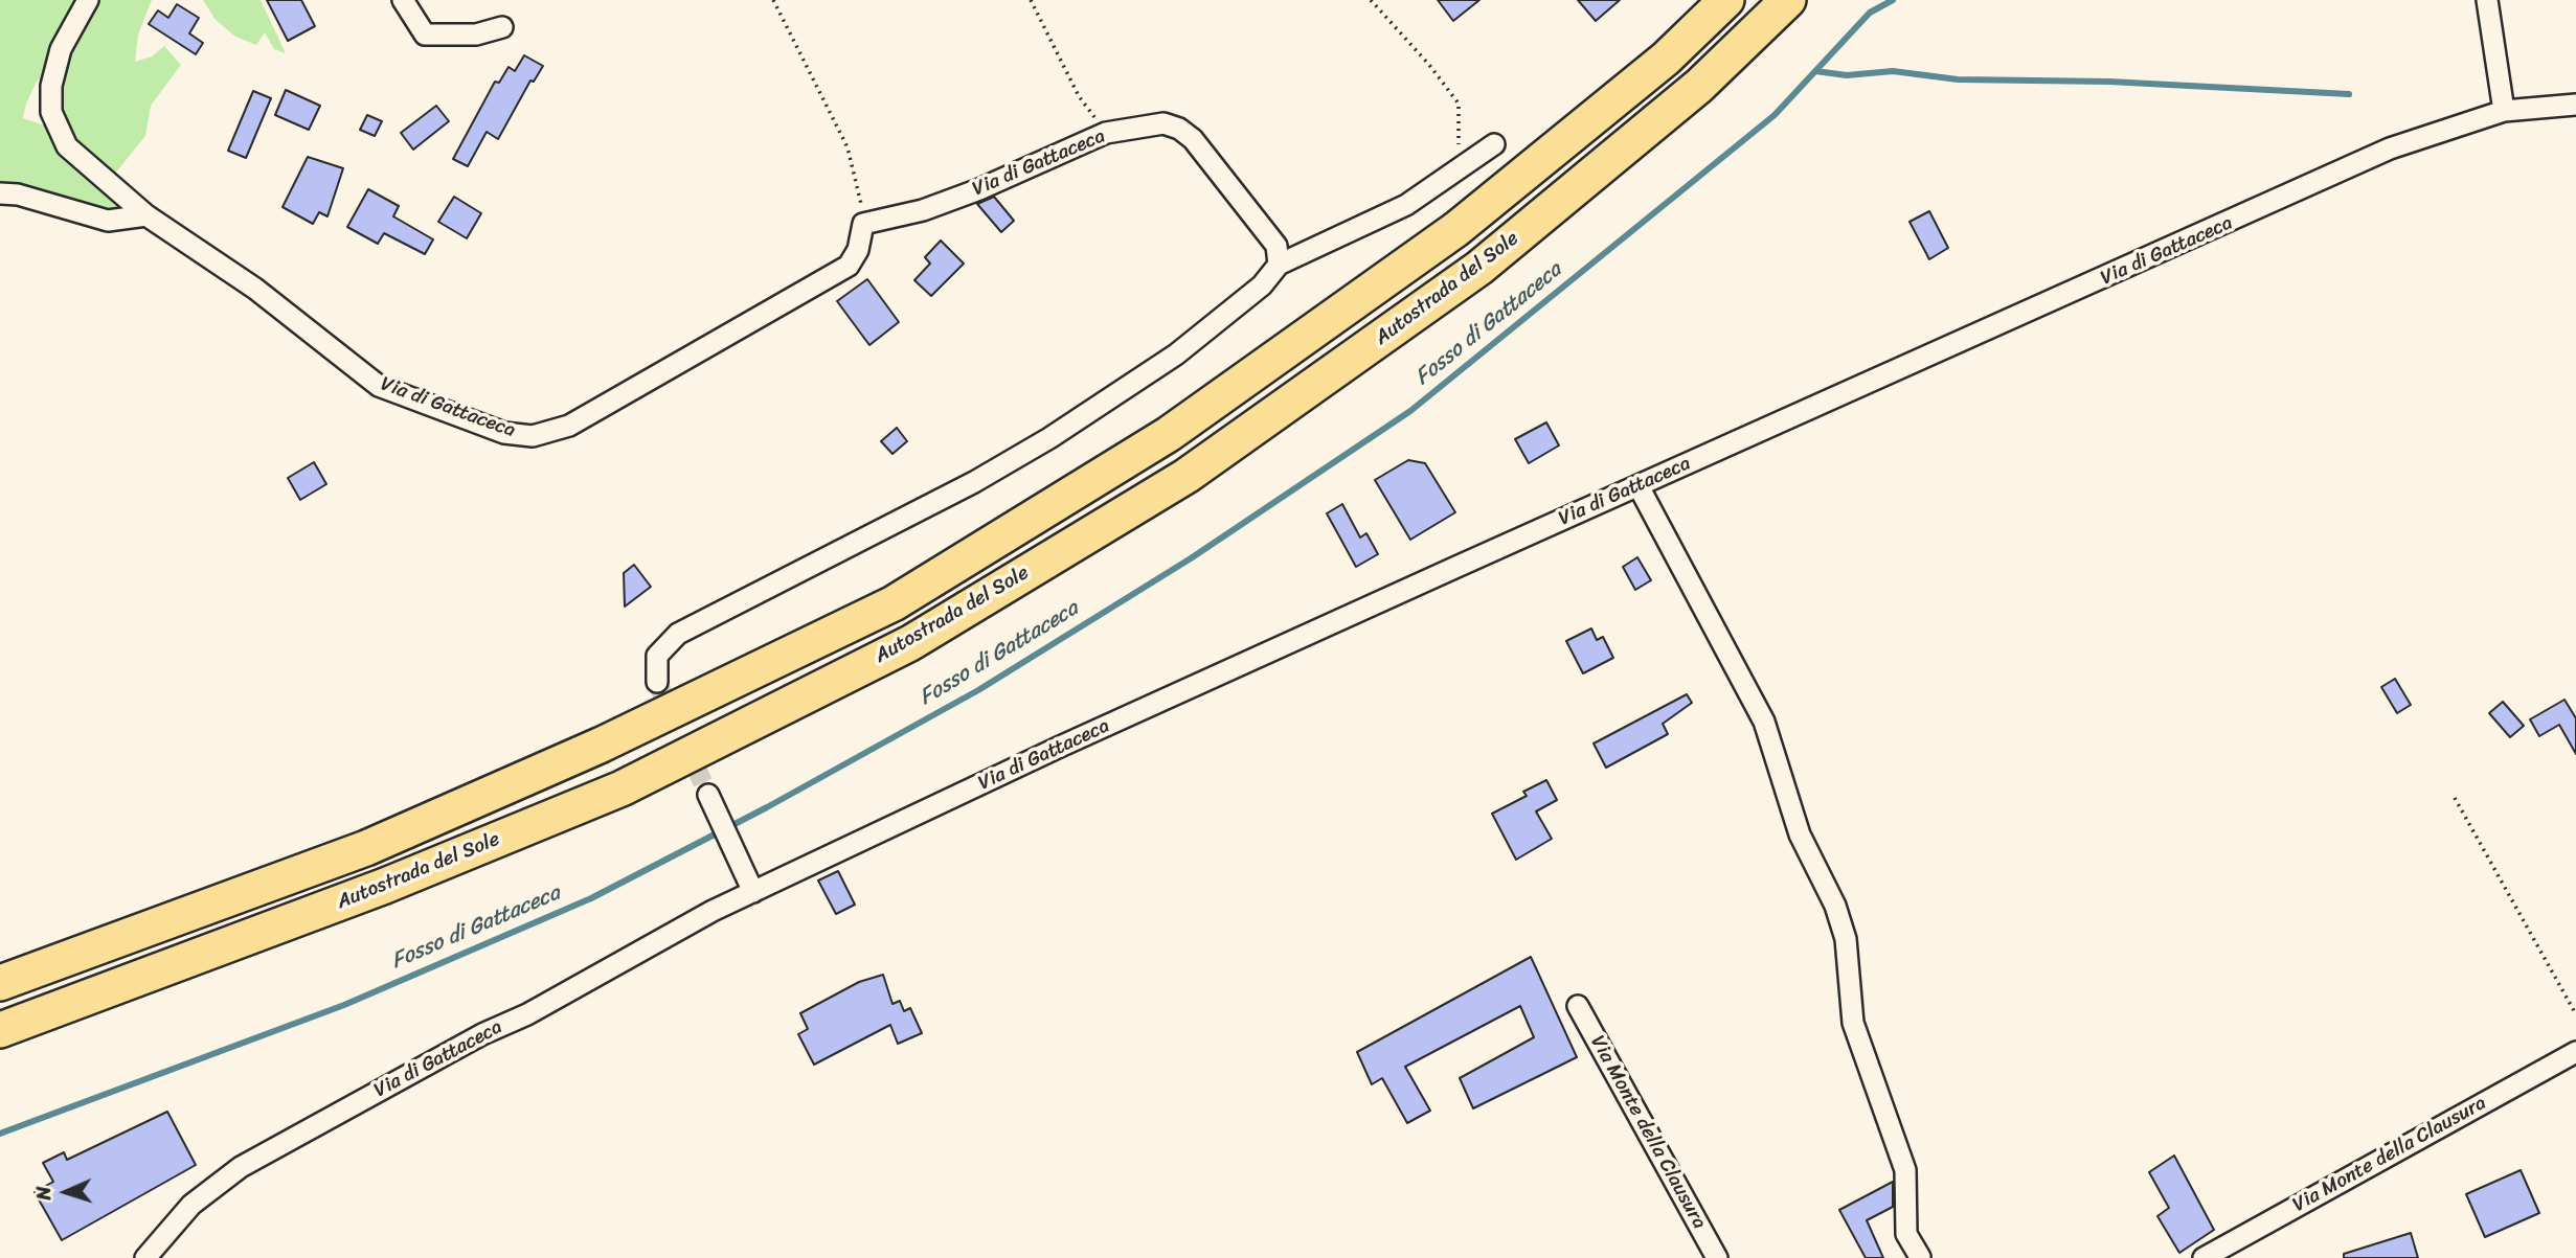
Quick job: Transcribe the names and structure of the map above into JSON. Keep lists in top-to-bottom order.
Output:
{
  "streets": {
    "highway": ["Autostrada del Sole"],
    "street": ["Via di Gattaceca", "Via Monte della Clausura"]
  },
  "water": ["Fosso di Gattaceca"],
  "north": "left"
}
